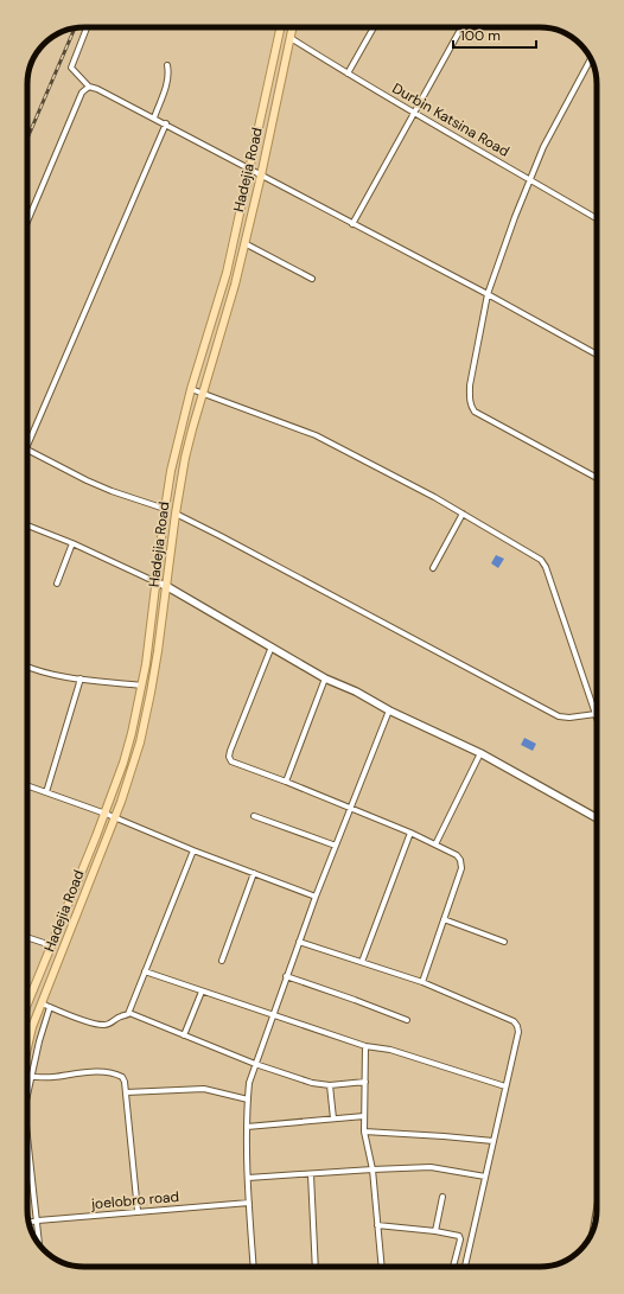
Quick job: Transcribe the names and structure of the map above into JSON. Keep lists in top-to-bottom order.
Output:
{
  "streets": {
    "main road": ["Hadejia Road"],
    "street": ["Durbin Katsina Road", "joelobro road"]
  },
  "crossings": [
    ["Durbin Katsina Road", "Hadejia Road"]
  ],
  "scale_bar": "100 m"
}
